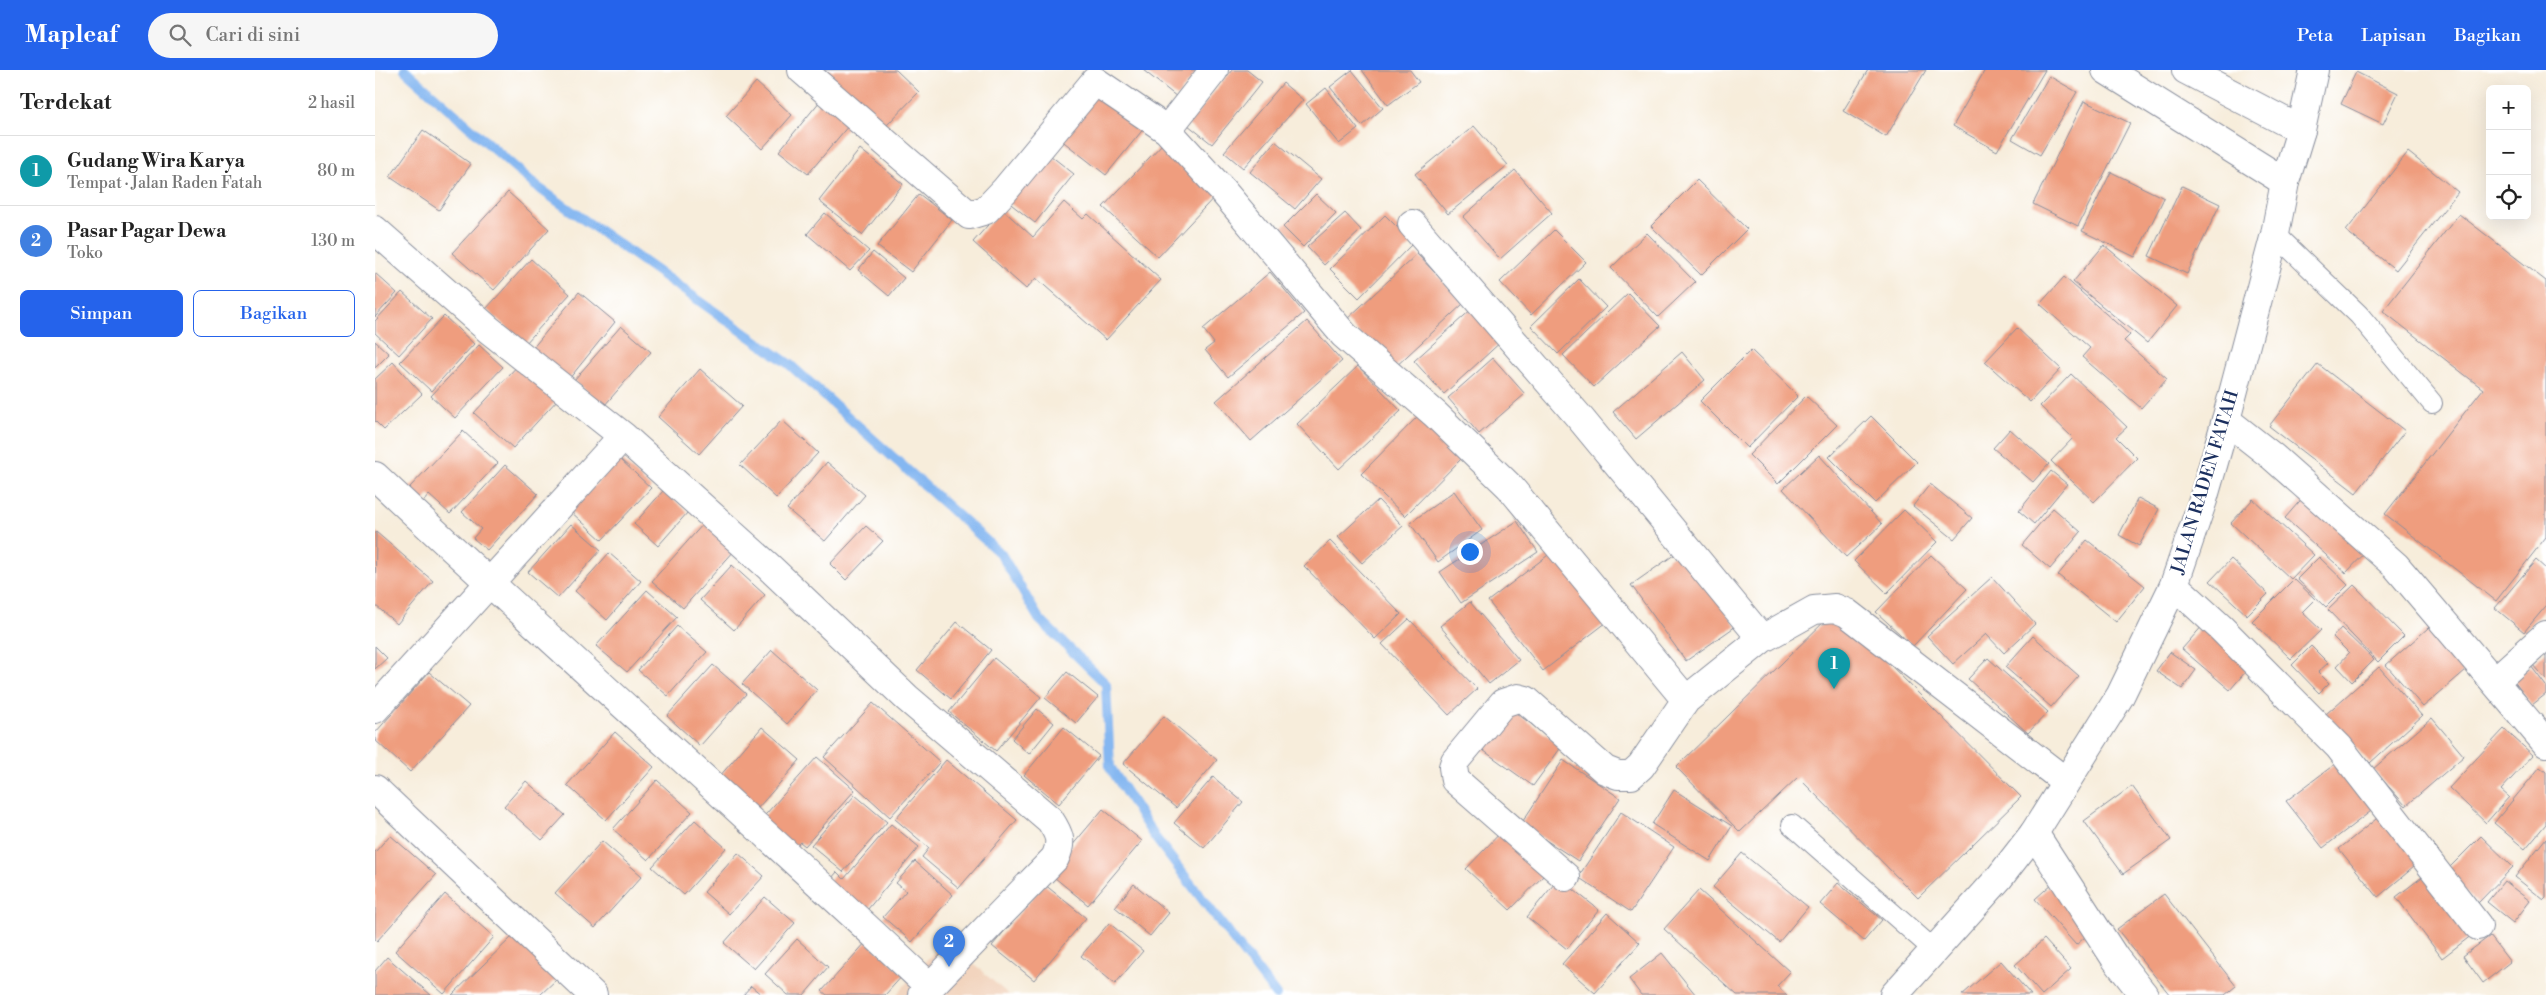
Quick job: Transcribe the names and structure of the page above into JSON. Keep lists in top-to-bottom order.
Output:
{
  "streets": {
    "main road": ["JALAN RADEN FATAH"]
  },
  "page": {
    "header": "Mapleaf",
    "search": "Cari di sini",
    "nav": ["Peta", "Lapisan", "Bagikan"],
    "heading": ["Terdekat", "2 hasil"],
    "map_buttons": ["+", "−"],
    "list": [
      {
        "mark": "1",
        "name": "Gudang Wira Karya",
        "note": "Tempat · Jalan Raden Fatah",
        "value": "80 m"
      },
      {
        "mark": "2",
        "name": "Pasar Pagar Dewa",
        "note": "Toko",
        "value": "130 m"
      }
    ],
    "buttons": ["Simpan", "Bagikan"],
    "pins": ["1", "2"]
  }
}
